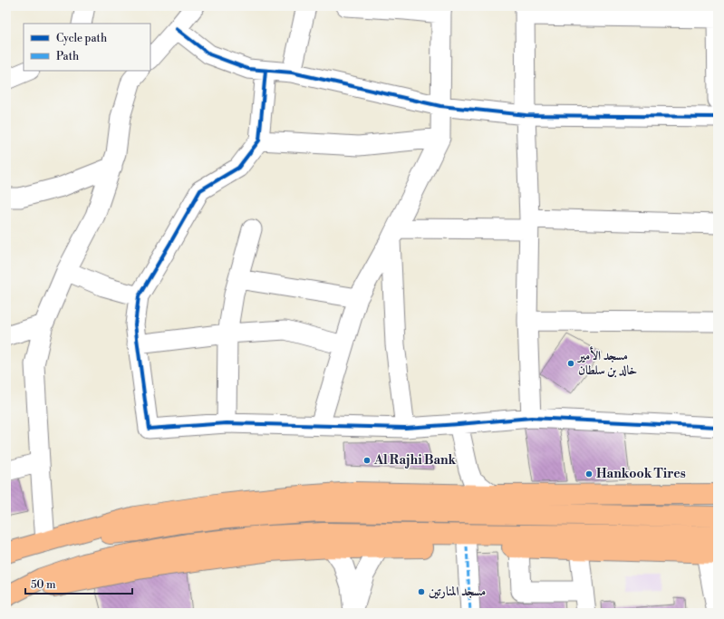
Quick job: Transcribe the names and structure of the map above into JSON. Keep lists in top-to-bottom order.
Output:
{
  "places": [
    "مسجد الأمير خالد بن سلطان",
    "Al Rajhi Bank",
    "Hankook Tires",
    "مسجد المنارتين"
  ],
  "legend": ["Cycle path", "Path"],
  "scale_bar": "50 m"
}
